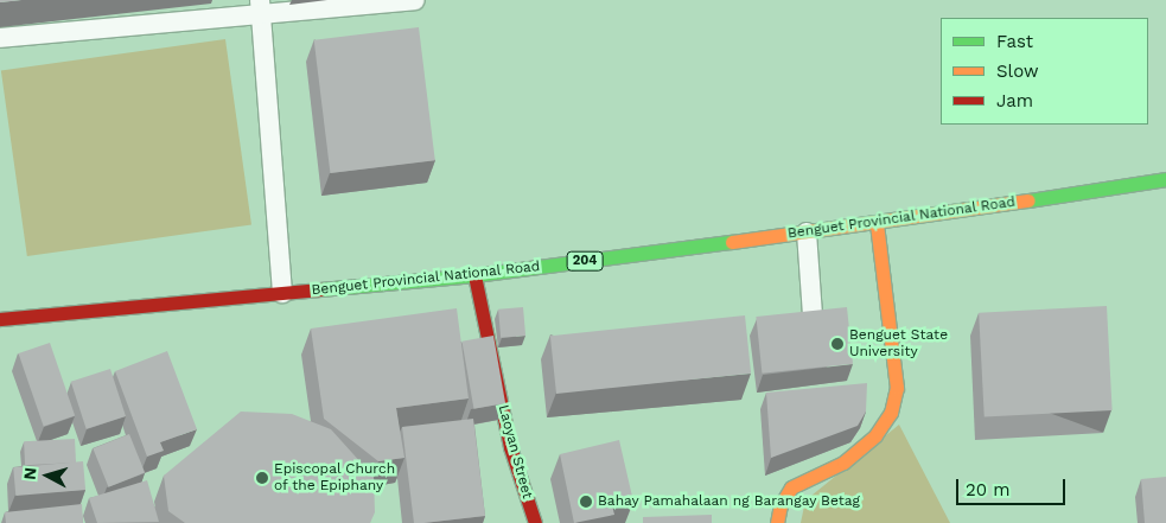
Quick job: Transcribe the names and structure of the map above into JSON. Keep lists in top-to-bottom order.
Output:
{
  "streets": {
    "main road": ["Benguet Provincial National Road", "204", "Laoyan Street"]
  },
  "crossings": [
    ["Benguet Provincial National Road", "Laoyan Street"]
  ],
  "places": ["Benguet State University", "Episcopal Church of the Epiphany", "Bahay Pamahalaan ng Barangay Betag"],
  "legend": ["Fast", "Slow", "Jam"],
  "scale_bar": "20 m",
  "north": "left"
}
